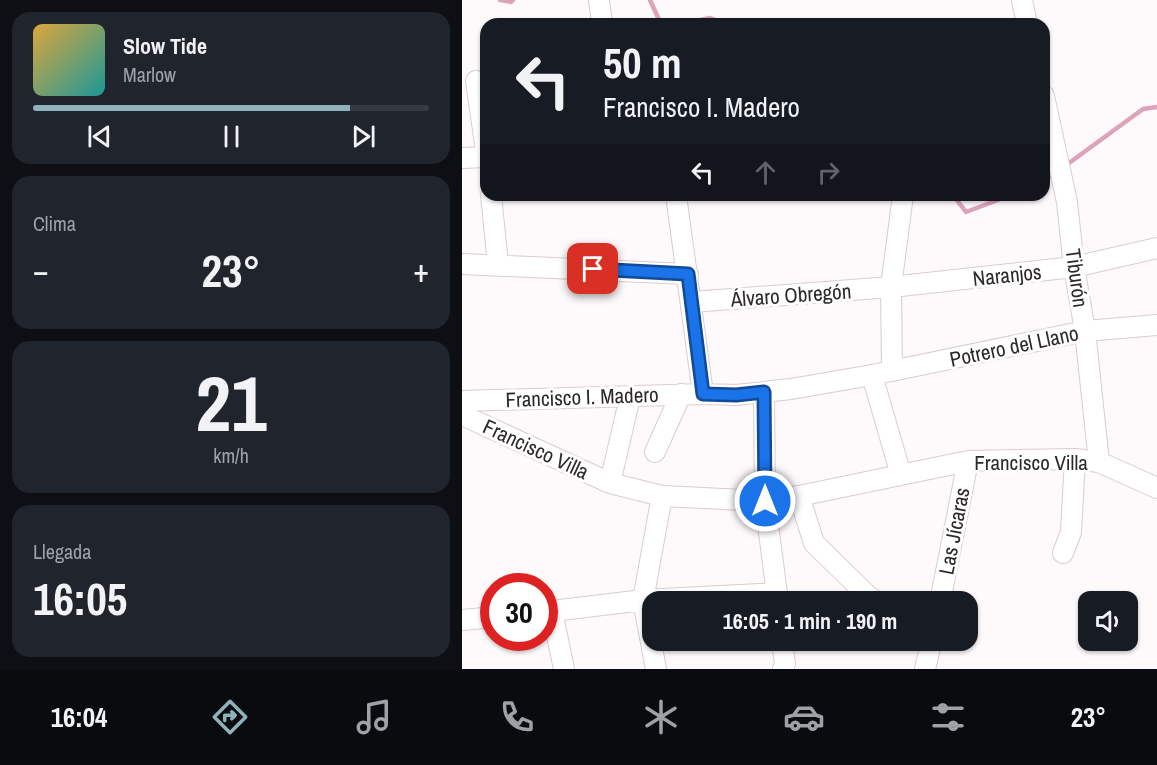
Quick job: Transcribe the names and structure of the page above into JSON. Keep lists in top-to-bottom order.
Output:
{
  "streets": {
    "street": [
      "Naranjos",
      "Tiburón",
      "Álvaro Obregón",
      "Potrero del Llano",
      "Francisco I. Madero",
      "Francisco Villa",
      "Las Jícaras"
    ]
  },
  "crossings": [
    ["Naranjos", "Tiburón"],
    ["Naranjos", "Álvaro Obregón"],
    ["Tiburón", "Potrero del Llano"],
    ["Tiburón", "Francisco Villa"],
    ["Potrero del Llano", "Francisco I. Madero"],
    ["Francisco I. Madero", "Francisco Villa"],
    ["Francisco Villa", "Las Jícaras"]
  ],
  "page": {
    "turn": ["50 m", "Francisco I. Madero"],
    "song": ["Slow Tide", "Marlow"],
    "tile": [
      "Clima",
      ["21", "km/h"],
      ["Llegada", "16:05"]
    ],
    "heat": ["−", "23°", "+"],
    "limit": "30",
    "trip": "16:05 · 1 min · 190 m",
    "tabs": ["16:04", "23°"]
  }
}
